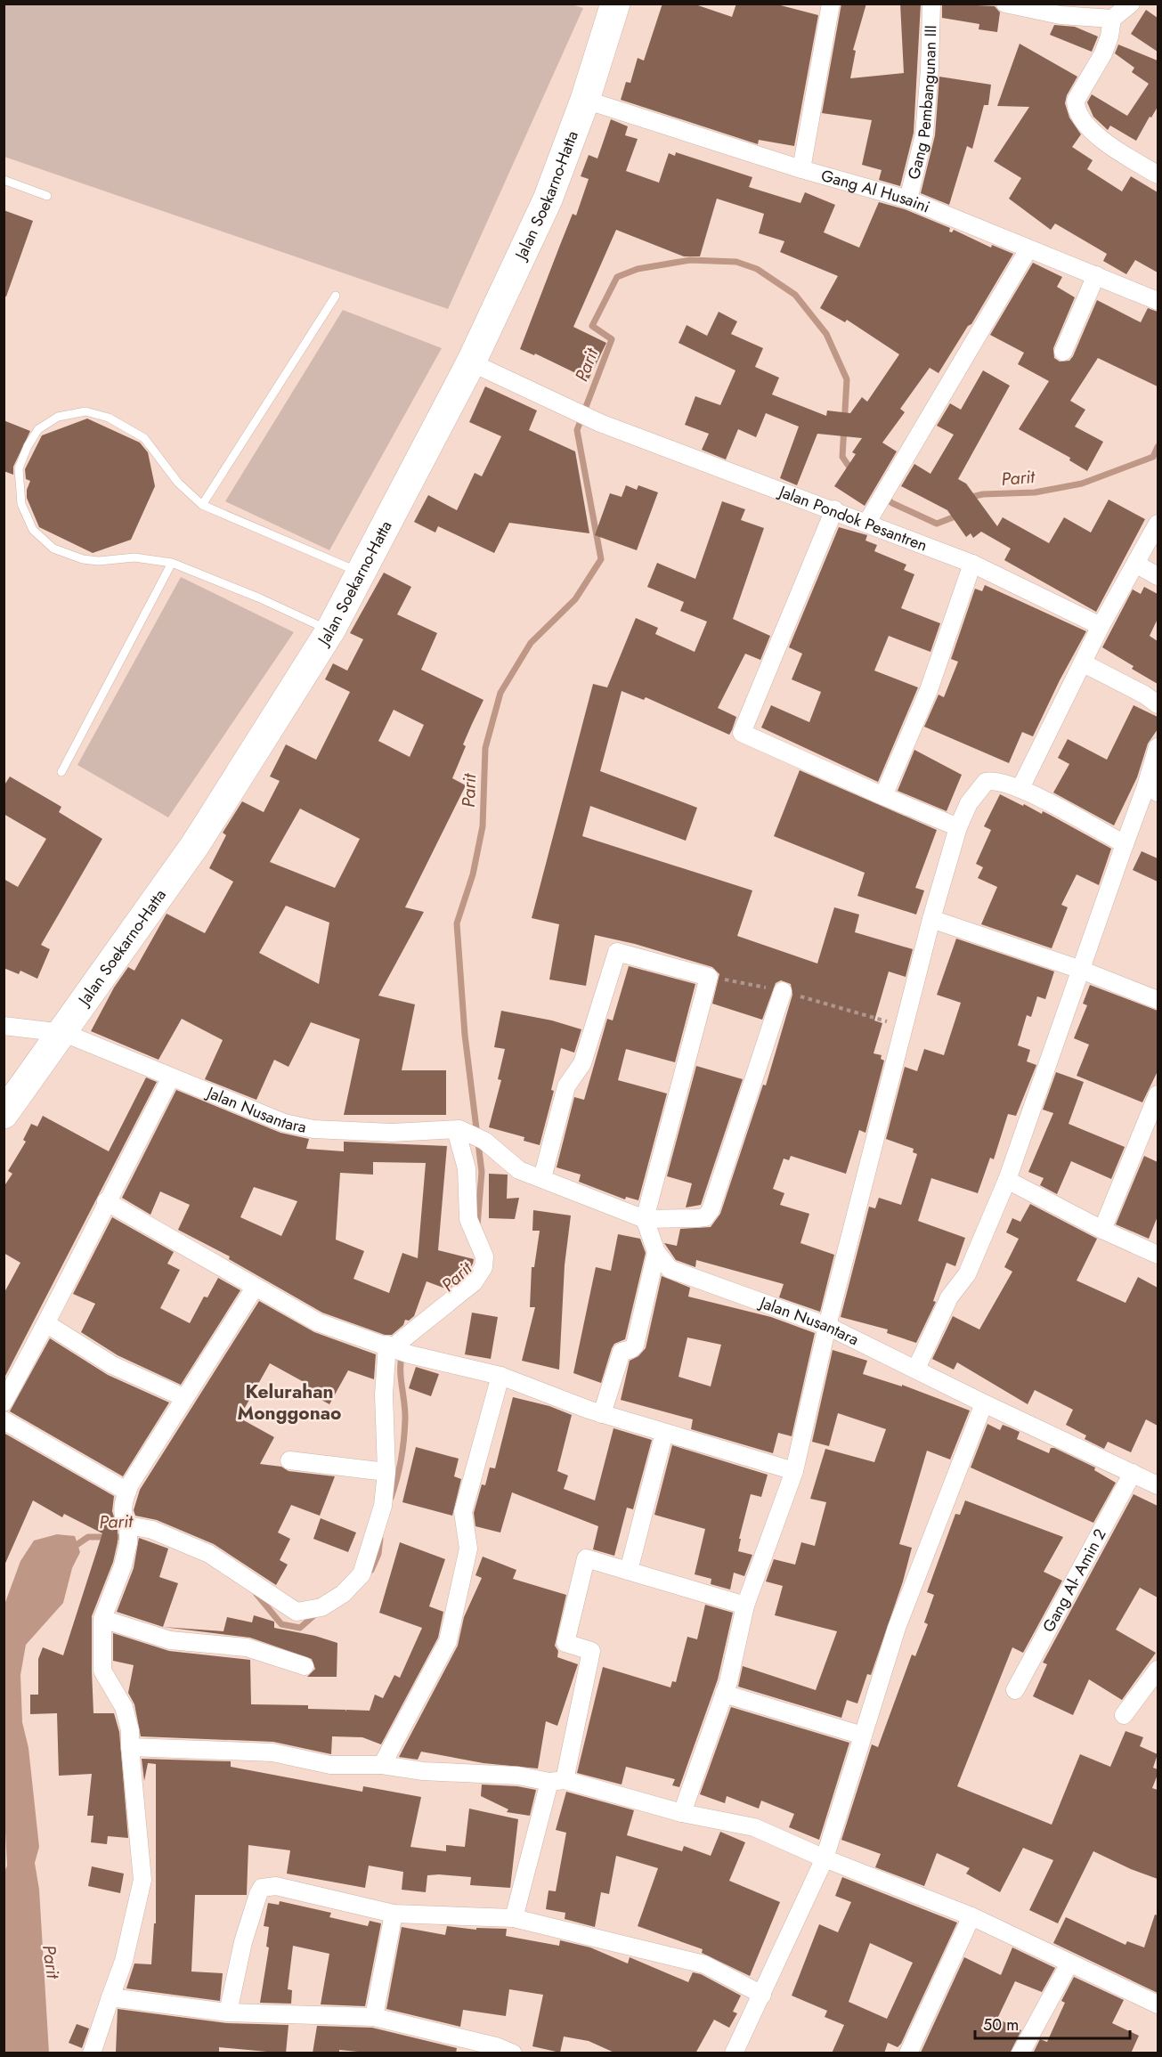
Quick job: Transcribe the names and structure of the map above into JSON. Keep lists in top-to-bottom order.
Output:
{
  "streets": {
    "highway": ["Jalan Soekarno-Hatta"],
    "street": [
      "Gang Pembangunan III",
      "Gang Al Husaini",
      "Jalan Pondok Pesantren",
      "Jalan Nusantara",
      "Gang Al- Amin 2"
    ]
  },
  "crossings": [
    ["Gang Pembangunan III", "Gang Al Husaini"],
    ["Gang Al Husaini", "Jalan Soekarno-Hatta"],
    ["Jalan Soekarno-Hatta", "Jalan Pondok Pesantren"],
    ["Jalan Soekarno-Hatta", "Jalan Nusantara"],
    ["Jalan Nusantara", "Gang Al- Amin 2"]
  ],
  "districts": ["Kelurahan Monggonao"],
  "water": ["Parit"],
  "scale_bar": "50 m"
}
